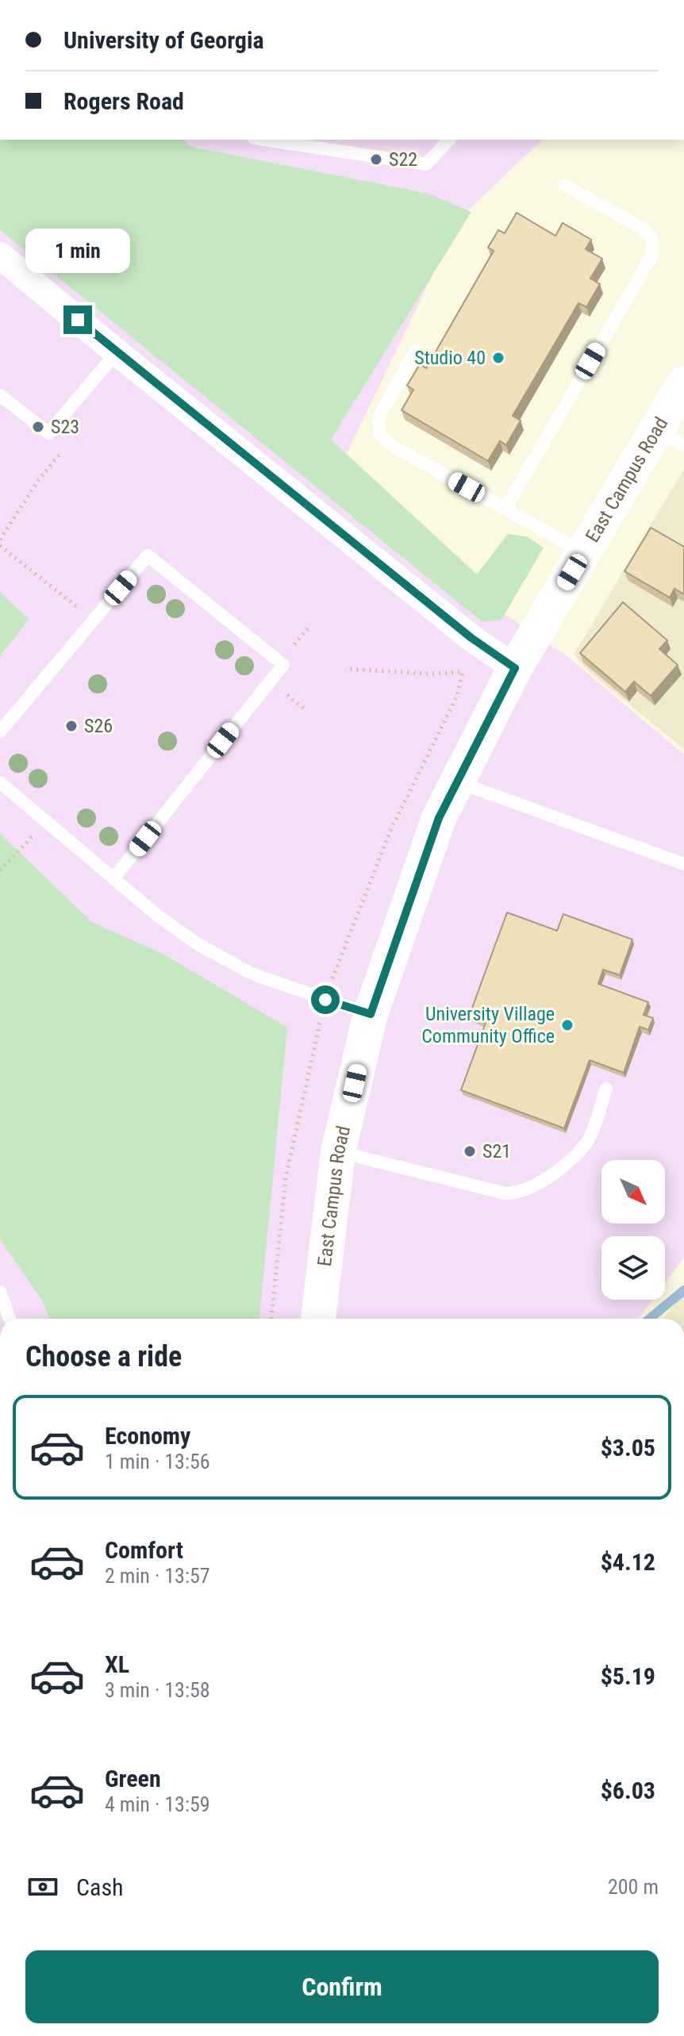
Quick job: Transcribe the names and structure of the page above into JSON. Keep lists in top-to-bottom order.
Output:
{
  "streets": {
    "main road": ["East Campus Road"]
  },
  "places": [
    "S22",
    "Studio 40",
    "S23",
    "S26",
    "University Village Community Office",
    "S21"
  ],
  "north": "bottom right",
  "page": {
    "banner": ["University of Georgia", "Rogers Road"],
    "bubble": "1 min",
    "heading": "Choose a ride",
    "list": [
      {
        "name": "Economy",
        "note": "1 min · 13:56",
        "value": "$3.05"
      },
      {
        "name": "Comfort",
        "note": "2 min · 13:57",
        "value": "$4.12"
      },
      {
        "name": "XL",
        "note": "3 min · 13:58",
        "value": "$5.19"
      },
      {
        "name": "Green",
        "note": "4 min · 13:59",
        "value": "$6.03"
      }
    ],
    "pay": ["Cash", "200 m"],
    "buttons": "Confirm"
  }
}
